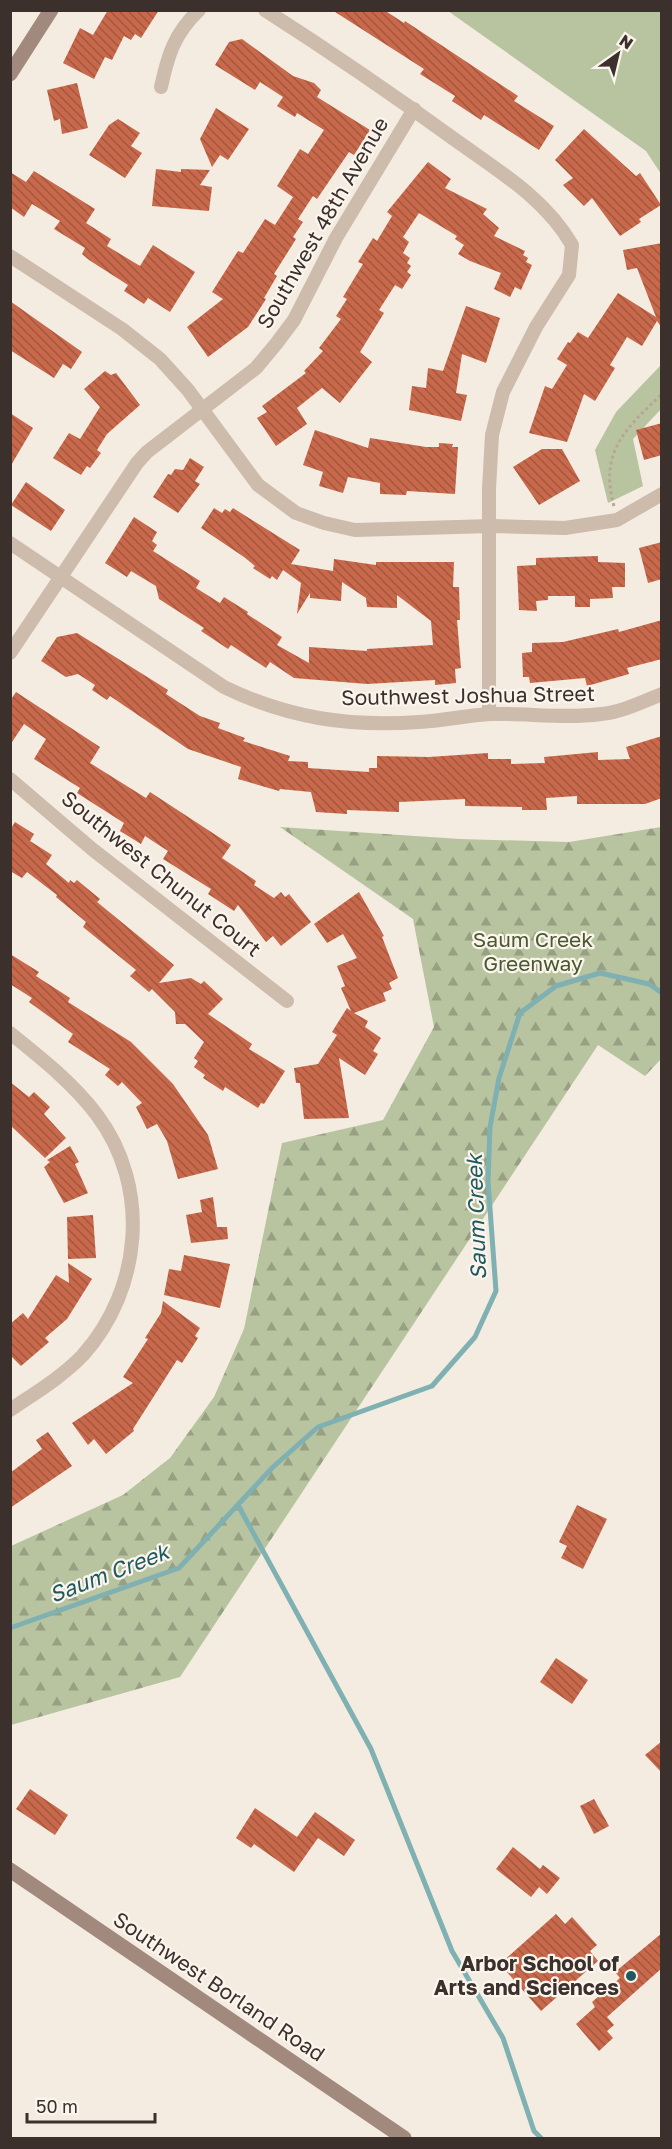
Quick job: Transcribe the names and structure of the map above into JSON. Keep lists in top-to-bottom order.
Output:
{
  "streets": {
    "main road": ["Southwest Borland Road"],
    "street": ["Southwest 48th Avenue", "Southwest Joshua Street", "Southwest Chunut Court"]
  },
  "crossings": [
    ["Southwest 48th Avenue", "Southwest Joshua Street"]
  ],
  "water": ["Saum Creek"],
  "parks": ["Saum Creek Greenway"],
  "places": ["Arbor School of Arts and Sciences"],
  "scale_bar": "50 m",
  "north": "top right"
}
